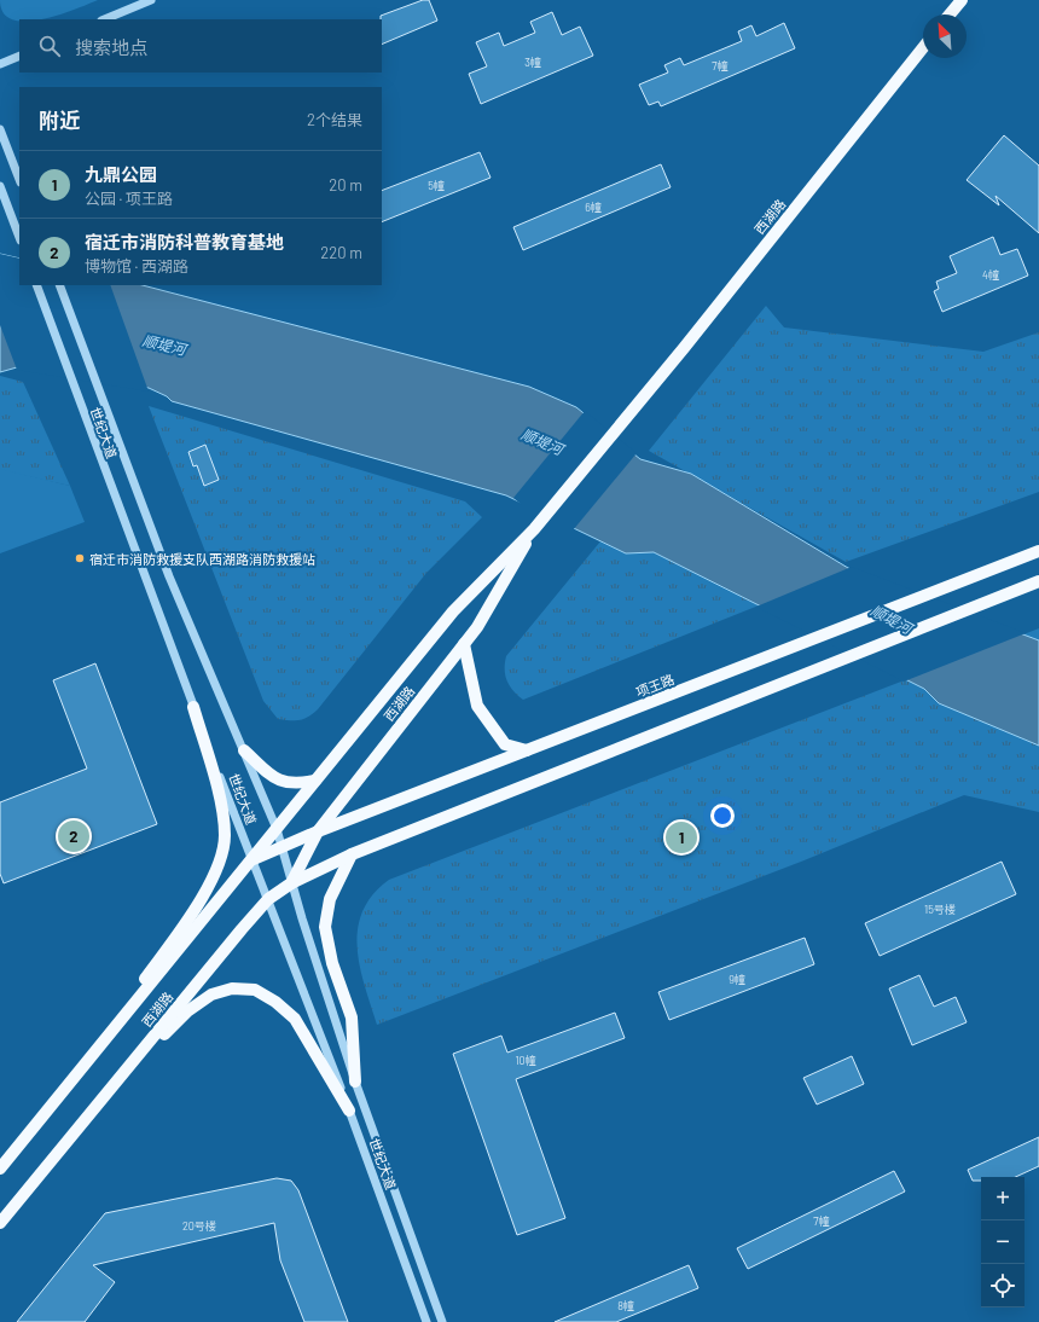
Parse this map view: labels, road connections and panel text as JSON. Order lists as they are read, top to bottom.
{
  "streets": {
    "main road": ["西湖路", "项王路"],
    "street": ["世纪大道"]
  },
  "crossings": [
    ["西湖路", "世纪大道"],
    ["西湖路", "项王路"],
    ["世纪大道", "项王路"]
  ],
  "water": ["顺堤河"],
  "places": ["宿迁市消防救援支队西湖路消防救援站"],
  "house_numbers": [
    "3幢",
    "7幢",
    "5幢",
    "6幢",
    "4幢",
    "15号楼",
    "9幢",
    "10幢",
    "7幢",
    "20号楼",
    "8幢"
  ],
  "north": "top left",
  "page": {
    "search": "搜索地点",
    "heading": ["附近", "2个结果"],
    "list": [
      {
        "mark": "1",
        "name": "九鼎公园",
        "note": "公园 · 项王路",
        "value": "20 m"
      },
      {
        "mark": "2",
        "name": "宿迁市消防科普教育基地",
        "note": "博物馆 · 西湖路",
        "value": "220 m"
      }
    ],
    "pins": ["2", "1"],
    "map_buttons": ["+", "−"]
  }
}
